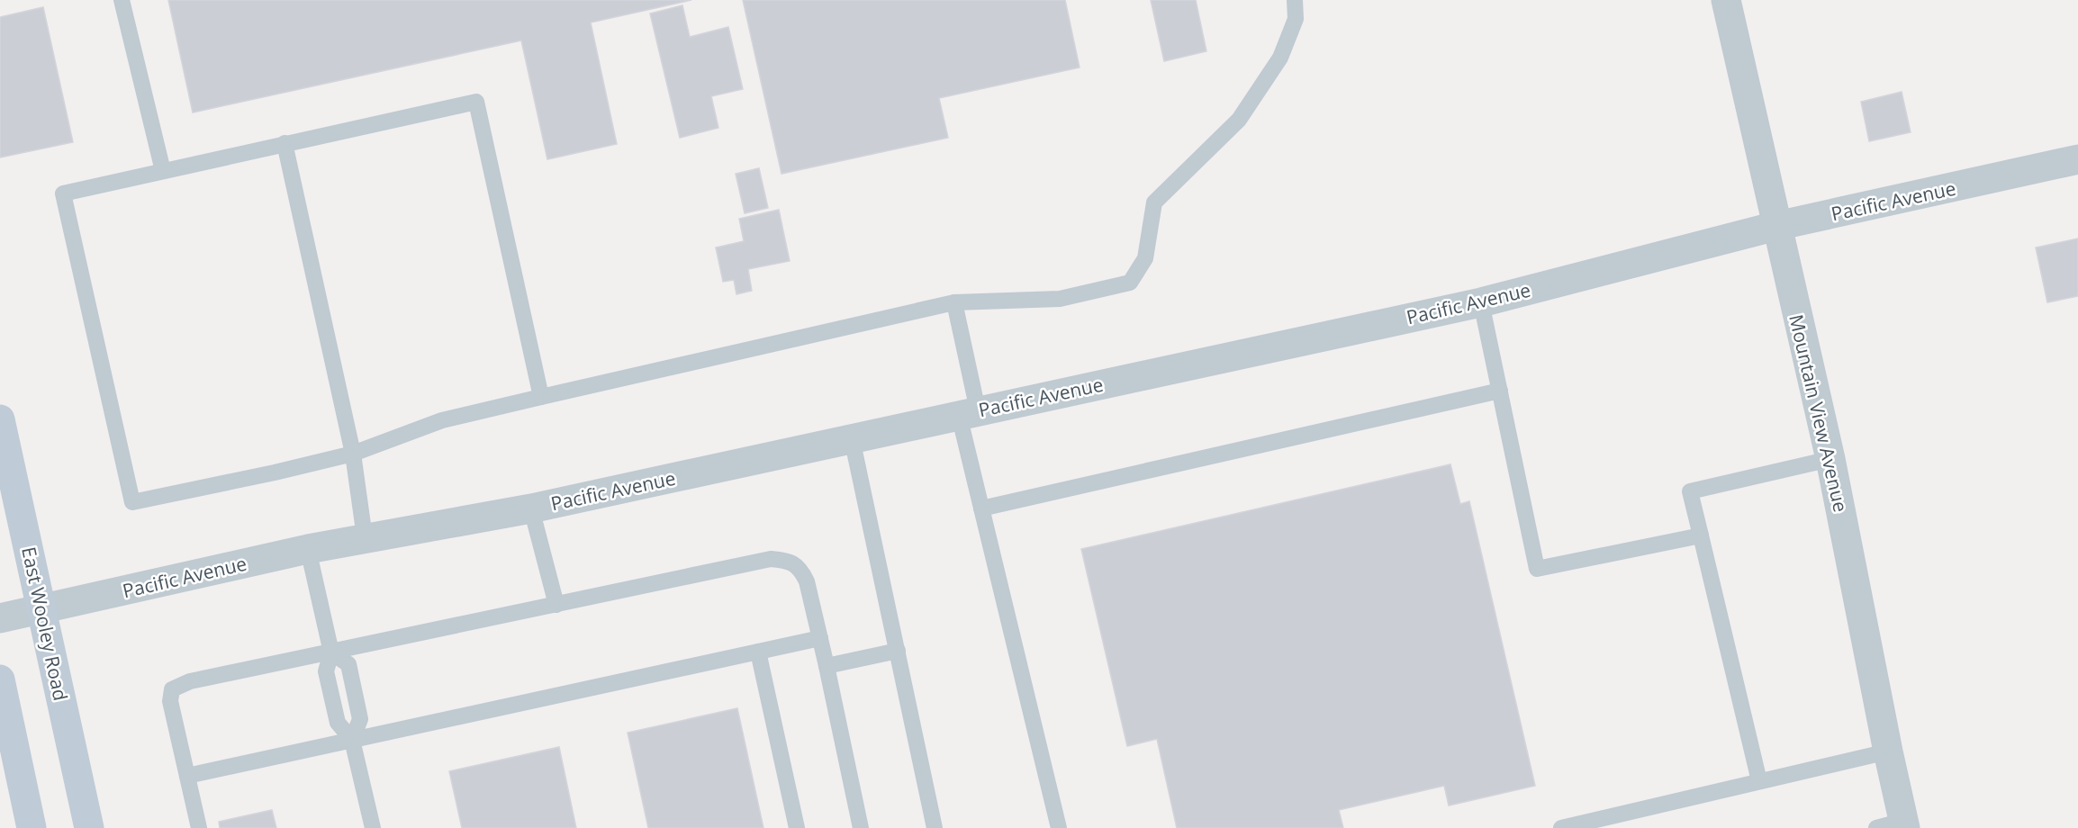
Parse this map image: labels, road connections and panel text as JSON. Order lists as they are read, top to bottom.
{
  "streets": {
    "main road": ["East Wooley Road"],
    "street": ["Pacific Avenue", "Mountain View Avenue"]
  },
  "crossings": [
    ["Pacific Avenue", "Mountain View Avenue"],
    ["Pacific Avenue", "East Wooley Road"]
  ]
}
